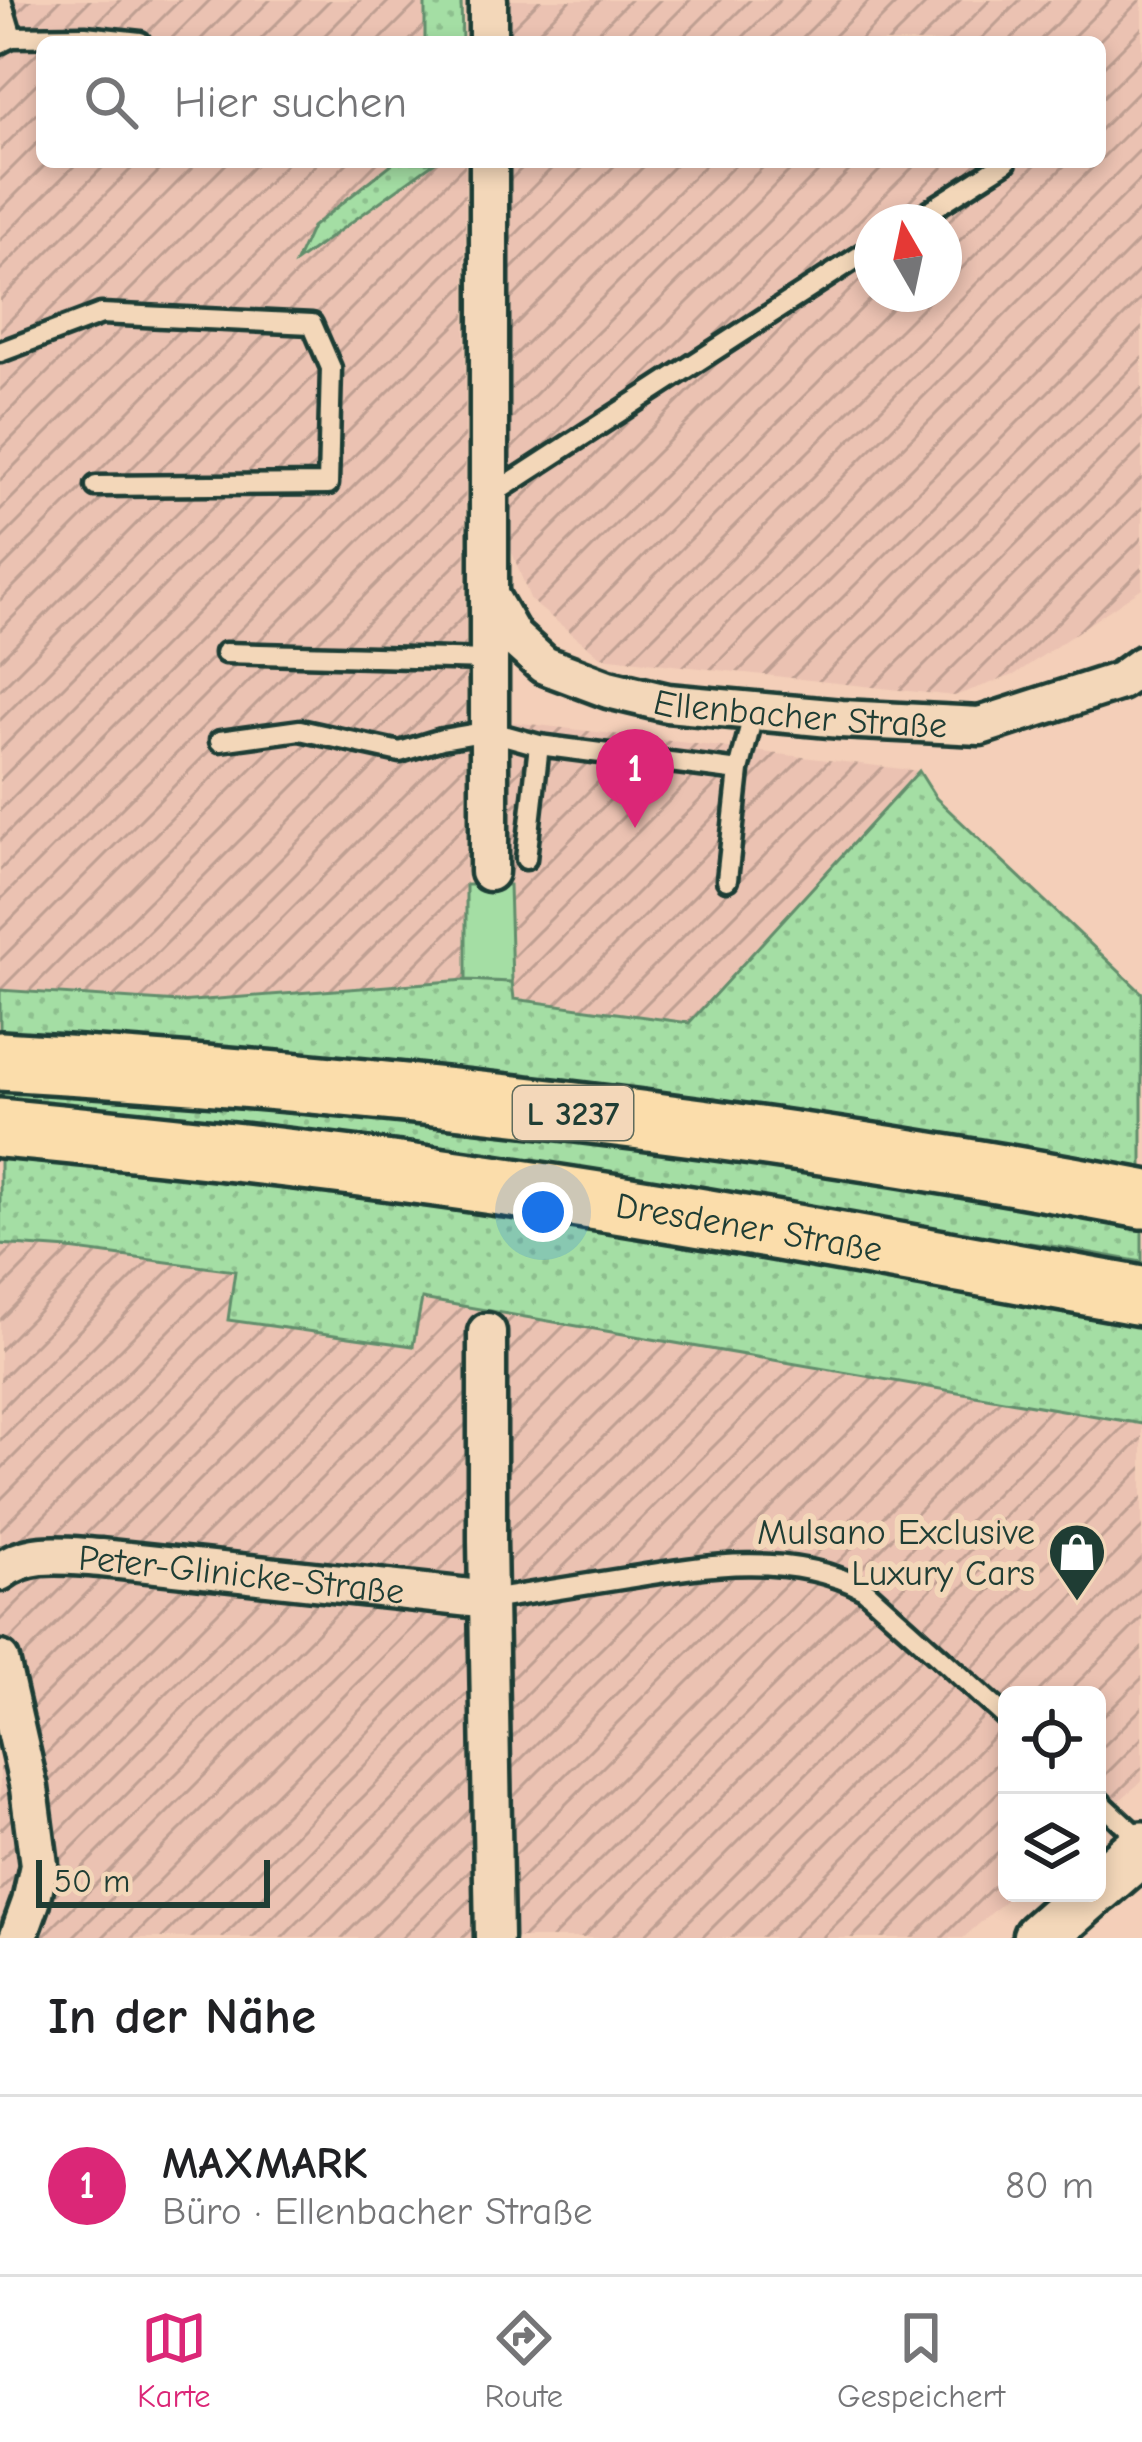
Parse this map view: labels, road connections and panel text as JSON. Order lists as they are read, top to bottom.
{
  "streets": {
    "main road": ["L 3237", "Dresdener Straße"],
    "street": ["Ellenbacher Straße", "Peter-Glinicke-Straße"]
  },
  "places": {
    "shop": ["Mulsano Exclusive Luxury Cars"]
  },
  "scale_bar": "50 m",
  "north": "top",
  "page": {
    "search": "Hier suchen",
    "pins": "1",
    "scale": "50 m",
    "heading": "In der Nähe",
    "list": [
      {
        "mark": "1",
        "name": "MAXMARK",
        "note": "Büro · Ellenbacher Straße",
        "value": "80 m"
      }
    ],
    "nav": ["Karte", "Route", "Gespeichert"]
  }
}
